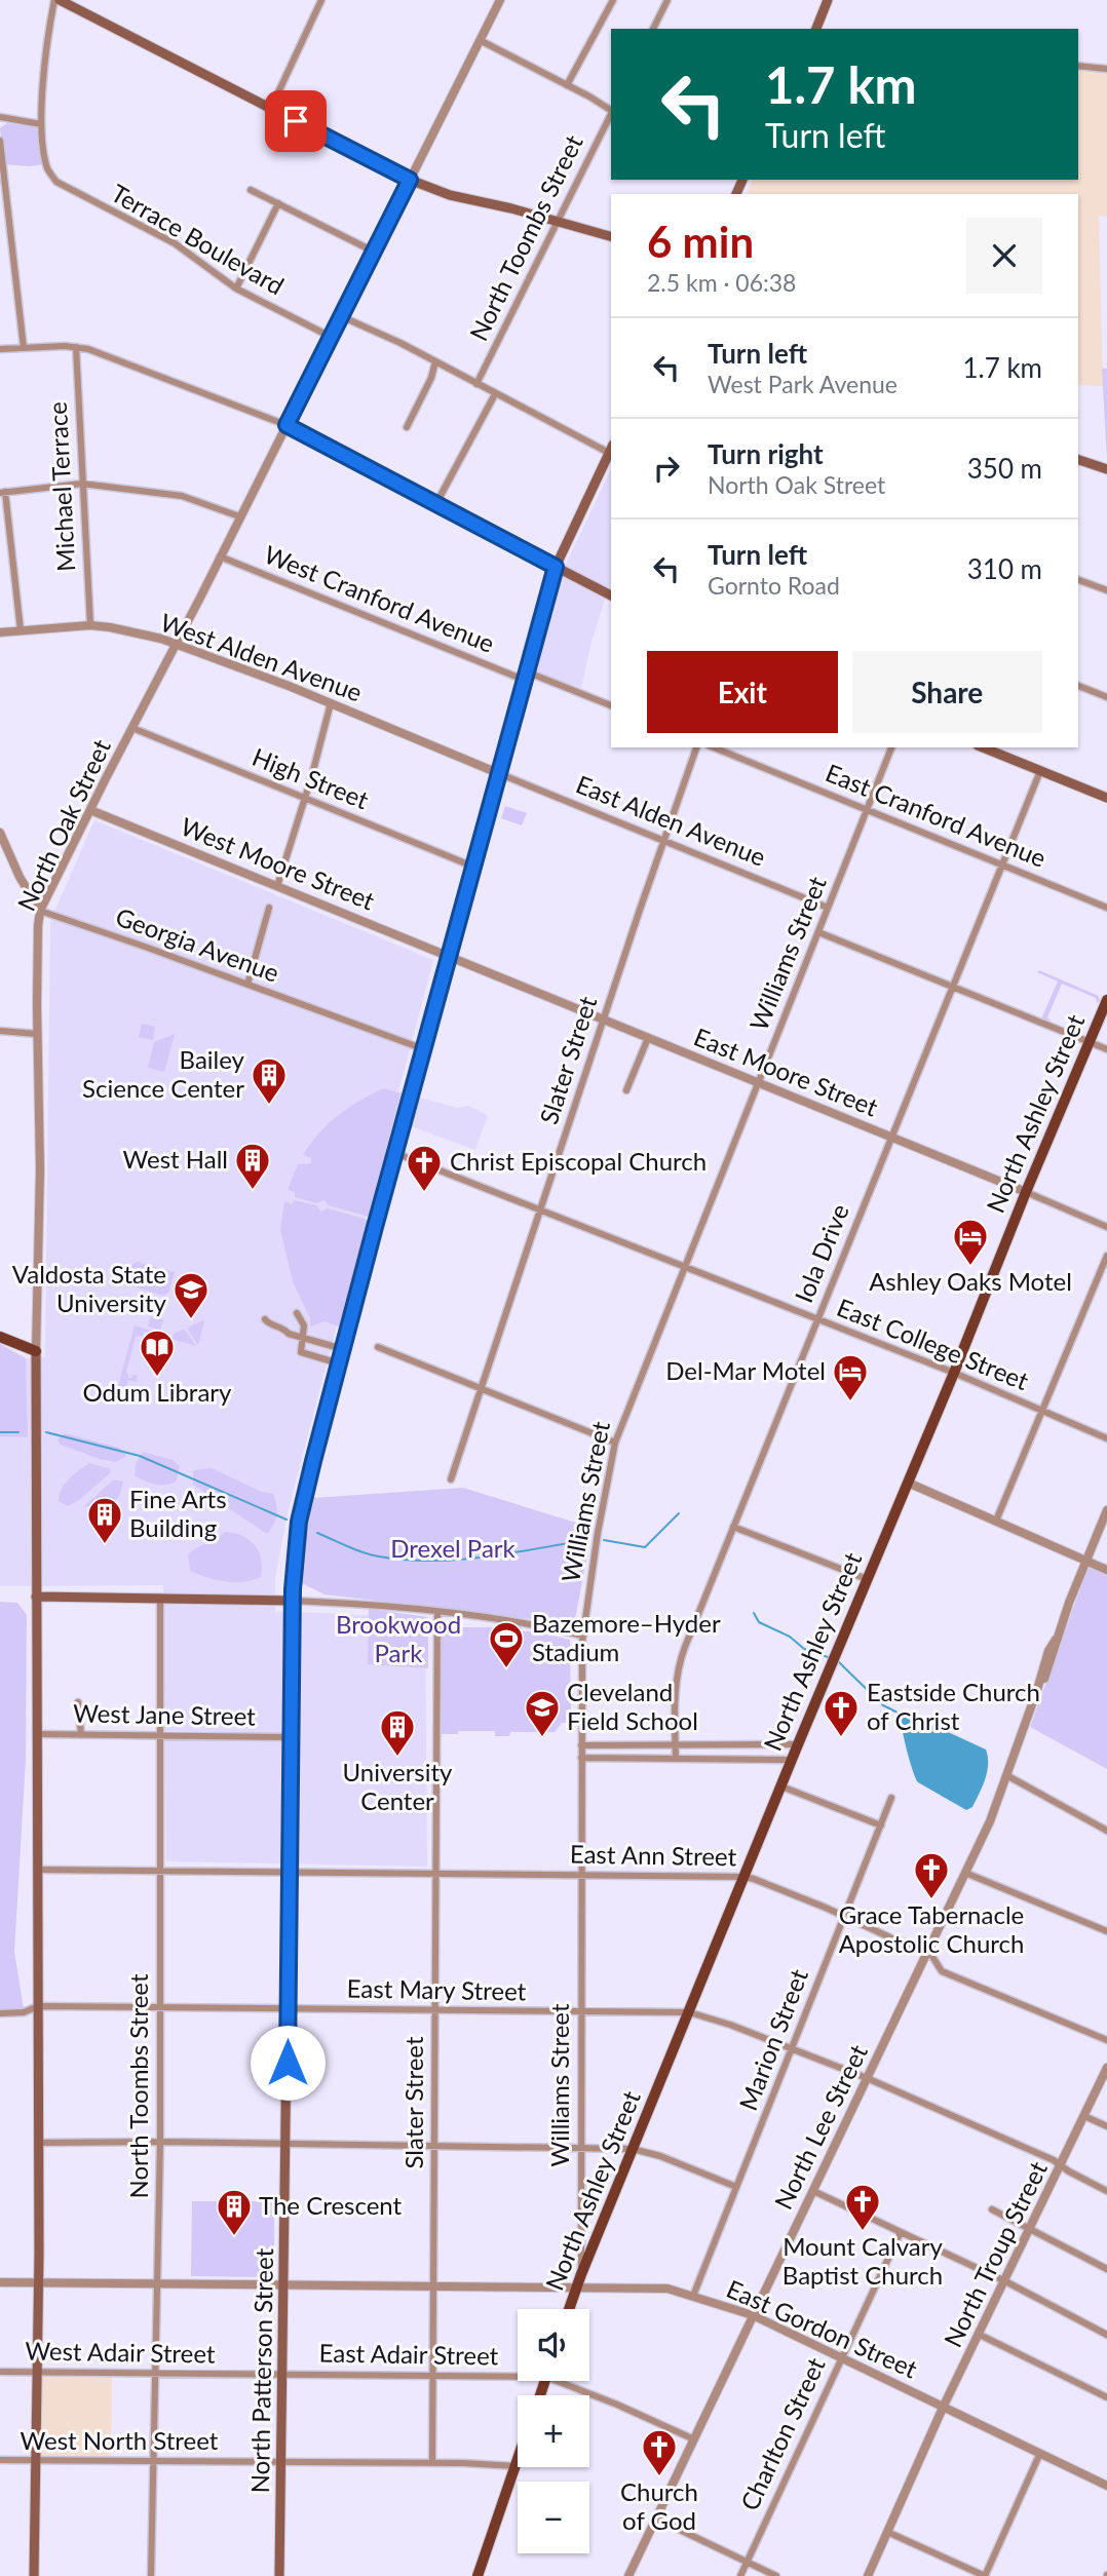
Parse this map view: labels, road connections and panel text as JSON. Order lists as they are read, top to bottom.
{
  "streets": {
    "main road": ["North Oak Street", "North Ashley Street", "North Patterson Street"],
    "street": [
      "North Toombs Street",
      "Terrace Boulevard",
      "Michael Terrace",
      "West Cranford Avenue",
      "West Alden Avenue",
      "High Street",
      "East Cranford Avenue",
      "East Alden Avenue",
      "West Moore Street",
      "Georgia Avenue",
      "Williams Street",
      "Slater Street",
      "East Moore Street",
      "Iola Drive",
      "East College Street",
      "West Jane Street",
      "East Ann Street",
      "East Mary Street",
      "Marion Street",
      "North Lee Street",
      "North Troup Street",
      "East Gordon Street",
      "West Adair Street",
      "East Adair Street",
      "Charlton Street",
      "West North Street"
    ]
  },
  "crossings": [
    ["North Toombs Street", "West Jane Street"],
    ["North Toombs Street", "East Ann Street"],
    ["North Toombs Street", "East Mary Street"],
    ["North Toombs Street", "East Gordon Street"],
    ["North Toombs Street", "West Adair Street"],
    ["North Toombs Street", "West North Street"],
    ["Terrace Boulevard", "North Oak Street"],
    ["Michael Terrace", "West Alden Avenue"],
    ["West Cranford Avenue", "North Oak Street"],
    ["West Cranford Avenue", "North Patterson Street"],
    ["West Alden Avenue", "East Alden Avenue"],
    ["West Alden Avenue", "North Oak Street"],
    ["West Alden Avenue", "North Patterson Street"],
    ["High Street", "North Oak Street"],
    ["High Street", "North Patterson Street"],
    ["East Cranford Avenue", "Williams Street"],
    ["East Cranford Avenue", "Iola Drive"],
    ["East Alden Avenue", "Williams Street"],
    ["East Alden Avenue", "Slater Street"],
    ["East Alden Avenue", "North Patterson Street"],
    ["North Oak Street", "West Moore Street"],
    ["North Oak Street", "Georgia Avenue"],
    ["North Oak Street", "West Jane Street"],
    ["North Oak Street", "East Ann Street"],
    ["North Oak Street", "East Mary Street"],
    ["North Oak Street", "East Gordon Street"],
    ["North Oak Street", "West Adair Street"],
    ["North Oak Street", "West North Street"],
    ["West Moore Street", "East Moore Street"],
    ["West Moore Street", "North Patterson Street"],
    ["Georgia Avenue", "North Patterson Street"],
    ["Williams Street", "East Moore Street"],
    ["Williams Street", "North Ashley Street"],
    ["Williams Street", "East College Street"],
    ["Williams Street", "East Ann Street"],
    ["Williams Street", "East Mary Street"],
    ["Slater Street", "East Moore Street"],
    ["Slater Street", "East College Street"],
    ["Slater Street", "East Ann Street"],
    ["Slater Street", "East Mary Street"],
    ["Slater Street", "East Gordon Street"],
    ["Slater Street", "East Adair Street"],
    ["Slater Street", "West North Street"],
    ["East Moore Street", "North Ashley Street"],
    ["East Moore Street", "Iola Drive"],
    ["East Moore Street", "North Patterson Street"],
    ["North Ashley Street", "East College Street"],
    ["North Ashley Street", "East Ann Street"],
    ["North Ashley Street", "East Mary Street"],
    ["North Ashley Street", "East Gordon Street"],
    ["Iola Drive", "East College Street"],
    ["East College Street", "North Patterson Street"],
    ["West Jane Street", "North Patterson Street"],
    ["East Ann Street", "Marion Street"],
    ["East Ann Street", "North Lee Street"],
    ["East Ann Street", "North Patterson Street"],
    ["East Mary Street", "Marion Street"],
    ["East Mary Street", "North Lee Street"],
    ["East Mary Street", "North Troup Street"],
    ["East Mary Street", "North Patterson Street"],
    ["Marion Street", "East Gordon Street"],
    ["North Lee Street", "East Gordon Street"],
    ["North Lee Street", "East Adair Street"],
    ["North Troup Street", "East Gordon Street"],
    ["East Gordon Street", "North Patterson Street"],
    ["East Gordon Street", "Charlton Street"],
    ["West Adair Street", "East Adair Street"],
    ["West Adair Street", "North Patterson Street"],
    ["East Adair Street", "North Patterson Street"],
    ["North Patterson Street", "West North Street"]
  ],
  "parks": ["Drexel Park", "Brookwood Park"],
  "places": {
    "building": [
      "Bailey Science Center",
      "West Hall",
      "Fine Arts Building",
      "University Center",
      "The Crescent"
    ],
    "church": [
      "Christ Episcopal Church",
      "Eastside Church of Christ",
      "Grace Tabernacle Apostolic Church",
      "Mount Calvary Baptist Church",
      "Church of God"
    ],
    "hotel": ["Ashley Oaks Motel", "Del-Mar Motel"],
    "school or university": ["Valdosta State University", "Cleveland Field School"],
    "library": ["Odum Library"],
    "sports": ["Bazemore–Hyder Stadium"]
  },
  "page": {
    "turn": ["1.7 km", "Turn left"],
    "heading": ["6 min", "2.5 km · 06:38"],
    "list": [
      {
        "name": "Turn left",
        "note": "West Park Avenue",
        "value": "1.7 km"
      },
      {
        "name": "Turn right",
        "note": "North Oak Street",
        "value": "350 m"
      },
      {
        "name": "Turn left",
        "note": "Gornto Road",
        "value": "310 m"
      }
    ],
    "buttons": ["Exit", "Share"],
    "map_buttons": ["+", "−"]
  }
}
